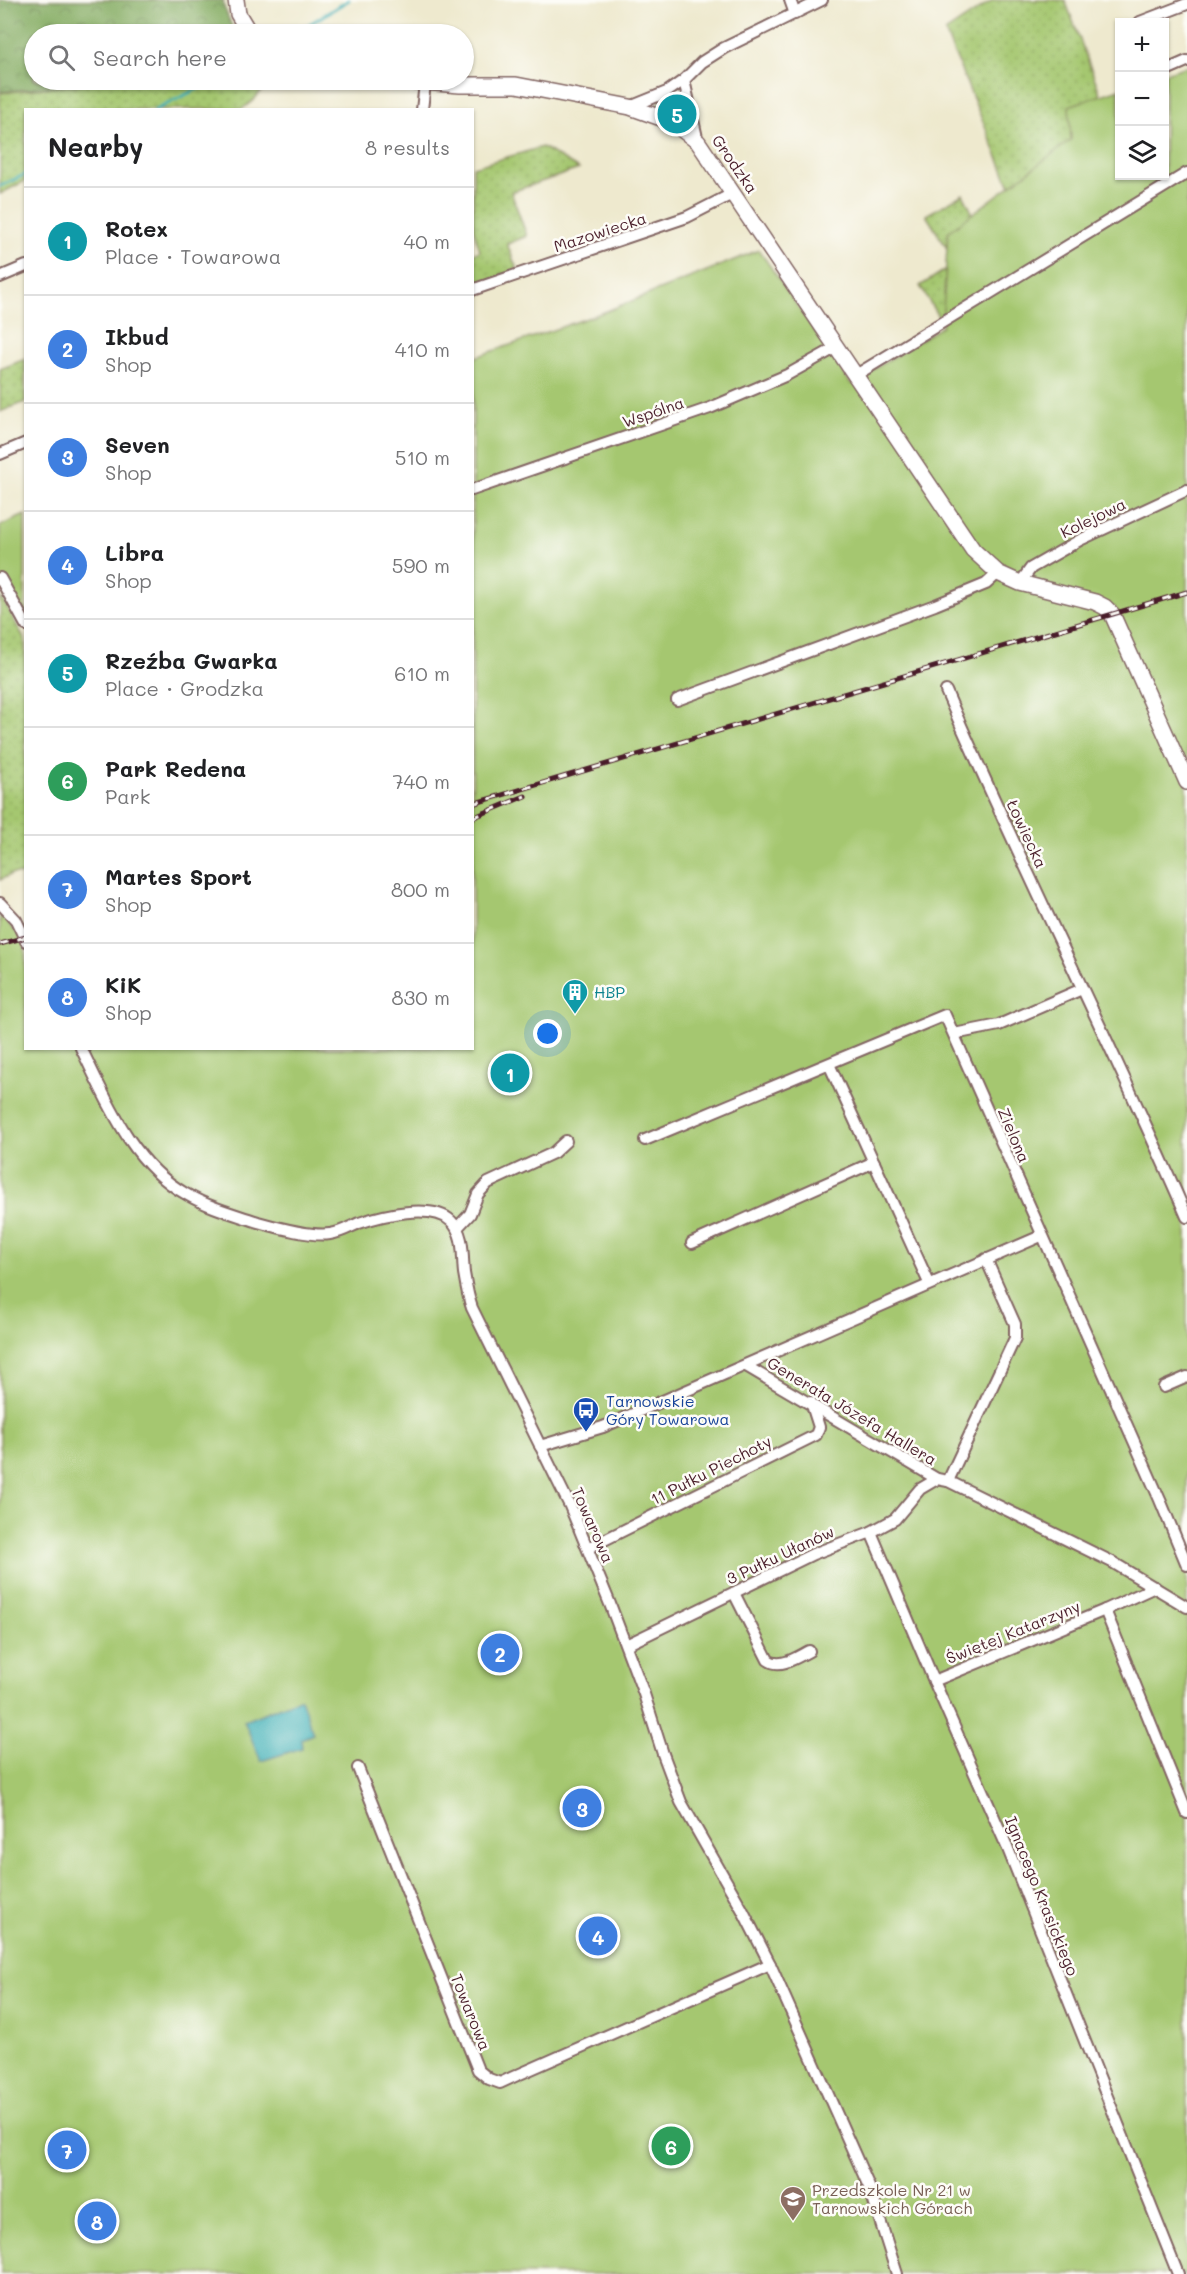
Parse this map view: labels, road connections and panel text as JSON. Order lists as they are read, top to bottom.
{
  "streets": {
    "street": [
      "Grodzka",
      "Mazowiecka",
      "Wspólna",
      "Kolejowa",
      "Łowiecka",
      "Zielona",
      "Generała Józefa Hallera",
      "11 Pułku Piechoty",
      "Towarowa",
      "3 Pułku Ułanów",
      "Świętej Katarzyny",
      "Ignacego Krasickiego"
    ]
  },
  "crossings": [
    ["Grodzka", "Mazowiecka"],
    ["Grodzka", "Wspólna"],
    ["Grodzka", "Kolejowa"],
    ["Generała Józefa Hallera", "11 Pułku Piechoty"],
    ["Generała Józefa Hallera", "Towarowa"],
    ["Generała Józefa Hallera", "3 Pułku Ułanów"],
    ["Generała Józefa Hallera", "Świętej Katarzyny"],
    ["11 Pułku Piechoty", "Towarowa"],
    ["Towarowa", "3 Pułku Ułanów"],
    ["3 Pułku Ułanów", "Ignacego Krasickiego"],
    ["Świętej Katarzyny", "Ignacego Krasickiego"]
  ],
  "places": {
    "building": ["HBP"],
    "bus stop": ["Tarnowskie Góry Towarowa"],
    "school or university": ["Przedszkole Nr 21 w Tarnowskich Górach"]
  },
  "page": {
    "map_buttons": ["+", "−"],
    "search": "Search here",
    "pins": [
      "5",
      "1",
      "2",
      "3",
      "4",
      "6",
      "7",
      "8"
    ],
    "heading": ["Nearby", "8 results"],
    "list": [
      {
        "mark": "1",
        "name": "Rotex",
        "note": "Place · Towarowa",
        "value": "40 m"
      },
      {
        "mark": "2",
        "name": "Ikbud",
        "note": "Shop",
        "value": "410 m"
      },
      {
        "mark": "3",
        "name": "Seven",
        "note": "Shop",
        "value": "510 m"
      },
      {
        "mark": "4",
        "name": "Libra",
        "note": "Shop",
        "value": "590 m"
      },
      {
        "mark": "5",
        "name": "Rzeźba Gwarka",
        "note": "Place · Grodzka",
        "value": "610 m"
      },
      {
        "mark": "6",
        "name": "Park Redena",
        "note": "Park",
        "value": "740 m"
      },
      {
        "mark": "7",
        "name": "Martes Sport",
        "note": "Shop",
        "value": "800 m"
      },
      {
        "mark": "8",
        "name": "KiK",
        "note": "Shop",
        "value": "830 m"
      }
    ]
  }
}
